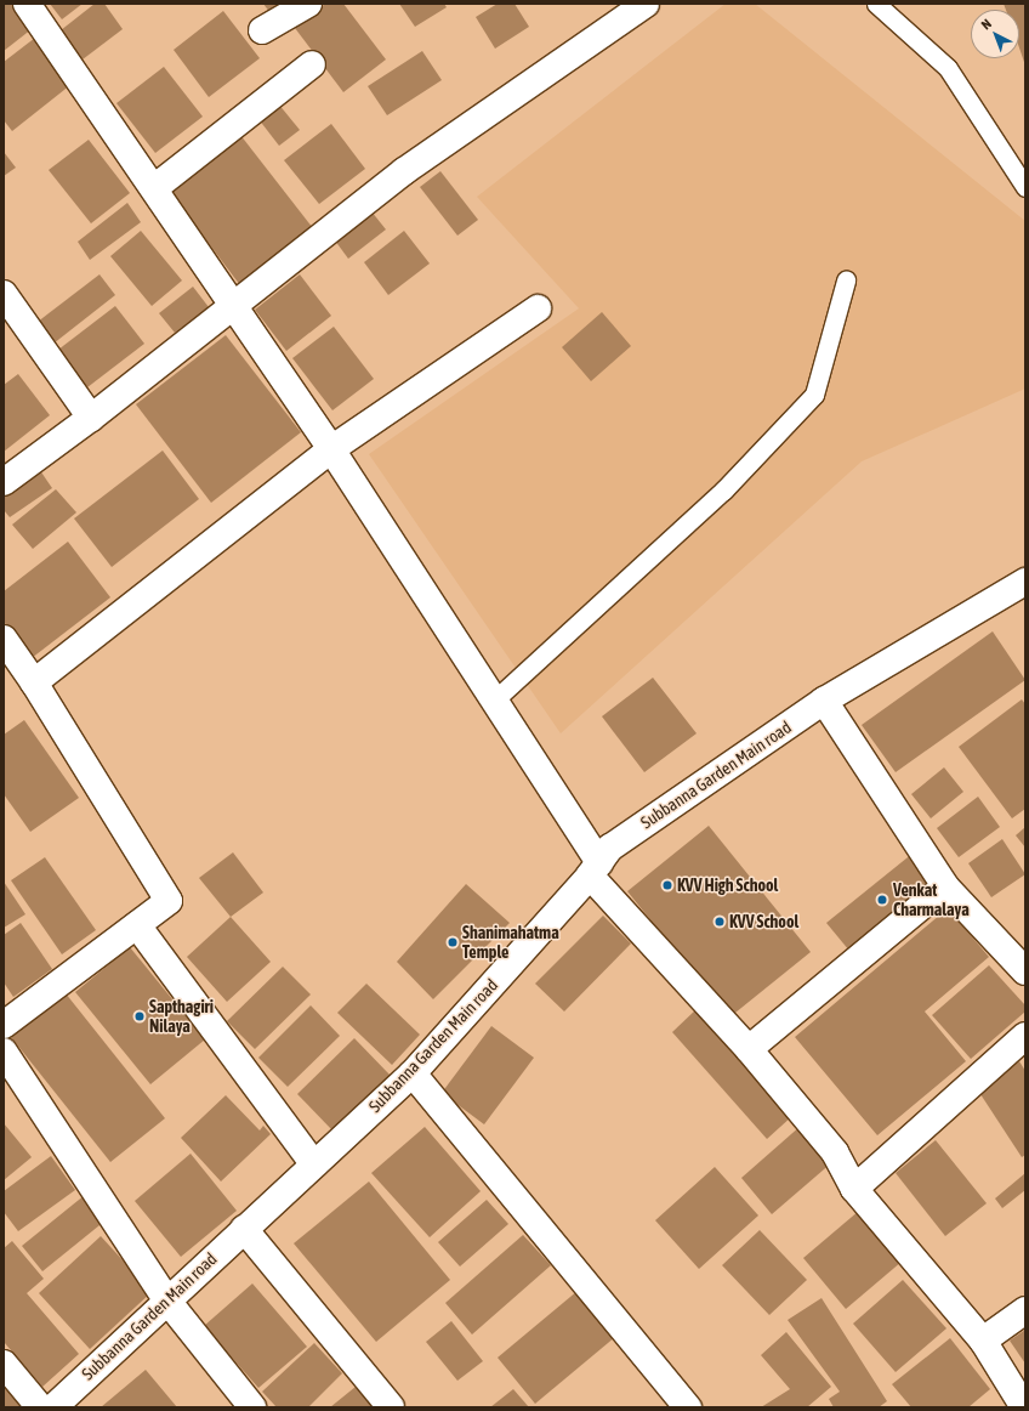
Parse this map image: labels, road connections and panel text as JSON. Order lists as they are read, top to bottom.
{
  "streets": {
    "street": ["Subbanna Garden Main road"]
  },
  "places": [
    "KVV High School",
    "Venkat Charmalaya",
    "KVV School",
    "Shanimahatma Temple",
    "Sapthagiri Nilaya"
  ],
  "north": "top left"
}
